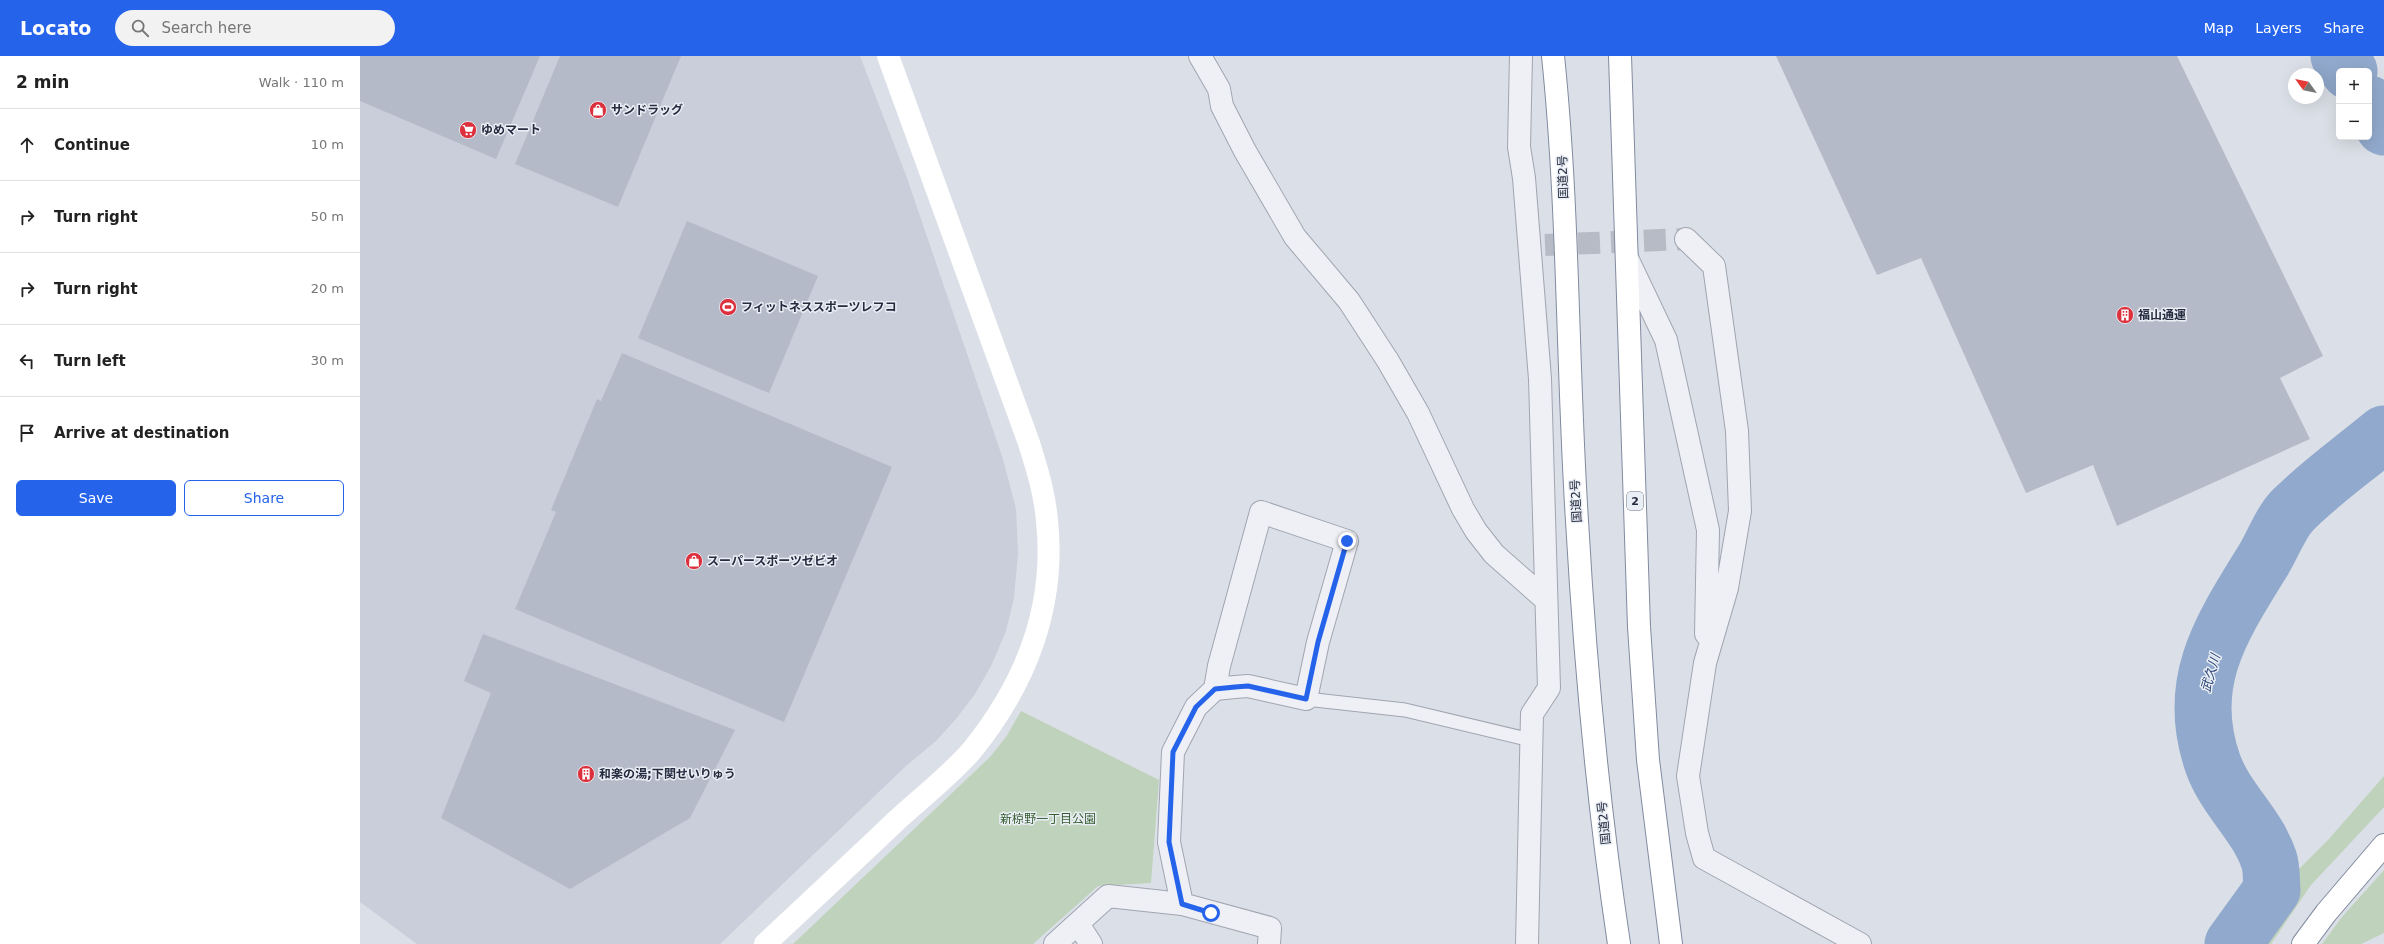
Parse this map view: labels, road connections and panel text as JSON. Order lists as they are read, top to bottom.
{
  "streets": {
    "main road": ["国道2号", "2"]
  },
  "water": ["武久川"],
  "parks": ["新椋野一丁目公園"],
  "places": {
    "shop": ["サンドラッグ", "スーパースポーツゼビオ"],
    "supermarket": ["ゆめマート"],
    "sports": ["フィットネススポーツレフコ"],
    "building": ["福山通運", "和楽の湯;下関せいりゅう"]
  },
  "north": "top left",
  "page": {
    "header": "Locato",
    "search": "Search here",
    "nav": ["Map", "Layers", "Share"],
    "heading": ["2 min", "Walk · 110 m"],
    "map_buttons": ["+", "−"],
    "list": [
      ["Continue", "10 m"],
      ["Turn right", "50 m"],
      ["Turn right", "20 m"],
      ["Turn left", "30 m"],
      "Arrive at destination"
    ],
    "buttons": ["Save", "Share"]
  }
}
